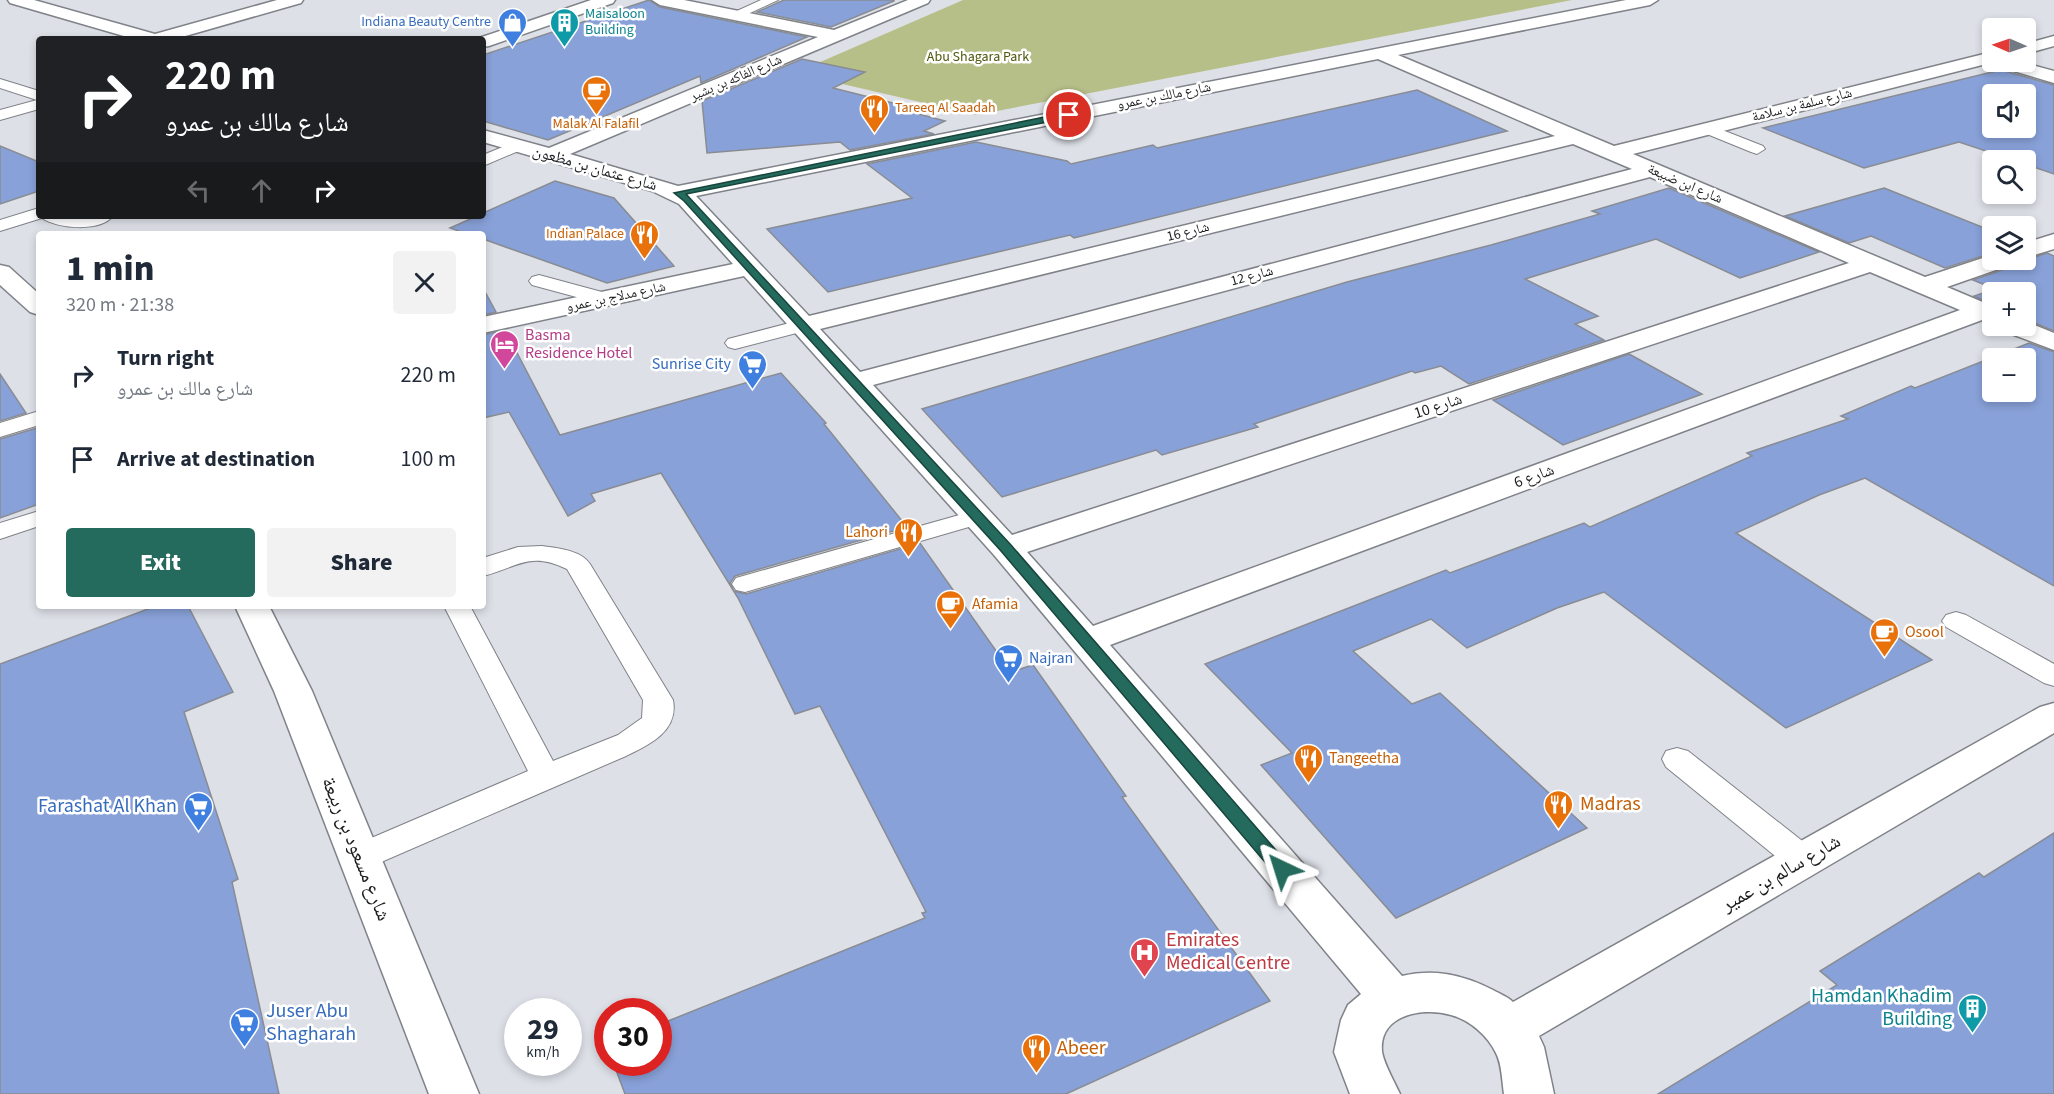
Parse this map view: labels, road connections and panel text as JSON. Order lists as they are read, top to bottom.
{
  "streets": {
    "street": [
      "شارع الفاكه بن بشير",
      "شارع مالك بن عمرو",
      "شارع سلمة بن سلامة",
      "شارع عثمان بن مظعون",
      "شارع ابن ضبيعة",
      "شارع 16",
      "شارع 12",
      "شارع مدلاج بن عمرو",
      "شارع 10",
      "شارع 6",
      "شارع مسعود بن ربيعة",
      "شارع سالم بن عمير"
    ]
  },
  "crossings": [
    ["شارع الفاكه بن بشير", "شارع عثمان بن مظعون"],
    ["شارع مالك بن عمرو", "شارع عثمان بن مظعون"],
    ["شارع مالك بن عمرو", "شارع ابن ضبيعة"],
    ["شارع سلمة بن سلامة", "شارع ابن ضبيعة"],
    ["شارع عثمان بن مظعون", "شارع 16"],
    ["شارع عثمان بن مظعون", "شارع 12"],
    ["شارع عثمان بن مظعون", "شارع مدلاج بن عمرو"],
    ["شارع عثمان بن مظعون", "شارع 10"],
    ["شارع عثمان بن مظعون", "شارع 6"],
    ["شارع ابن ضبيعة", "شارع 16"],
    ["شارع ابن ضبيعة", "شارع 12"],
    ["شارع ابن ضبيعة", "شارع 10"]
  ],
  "parks": ["Abu Shagara Park"],
  "places": {
    "shop": ["Indiana Beauty Centre"],
    "building": ["Maisaloon Building", "Hamdan Khadim Building"],
    "cafe": ["Malak Al Falafil", "Afamia", "Osool"],
    "restaurant": [
      "Tareeq Al Saadah",
      "Indian Palace",
      "Lahori",
      "Tangeetha",
      "Madras",
      "Abeer"
    ],
    "hotel": ["Basma Residence Hotel"],
    "supermarket": [
      "Sunrise City",
      "Najran",
      "Farashat Al Khan",
      "Juser Abu Shagharah"
    ],
    "hospital": ["Emirates Medical Centre"]
  },
  "north": "left",
  "page": {
    "map_buttons": ["+", "−"],
    "turn": ["220 m", "شارع مالك بن عمرو"],
    "heading": ["1 min", "320 m · 21:38"],
    "list": [
      {
        "name": "Turn right",
        "note": "شارع مالك بن عمرو",
        "value": "220 m"
      },
      {
        "name": "Arrive at destination",
        "value": "100 m"
      }
    ],
    "buttons": ["Exit", "Share"],
    "speed": "29 km/h",
    "limit": "30"
  }
}
